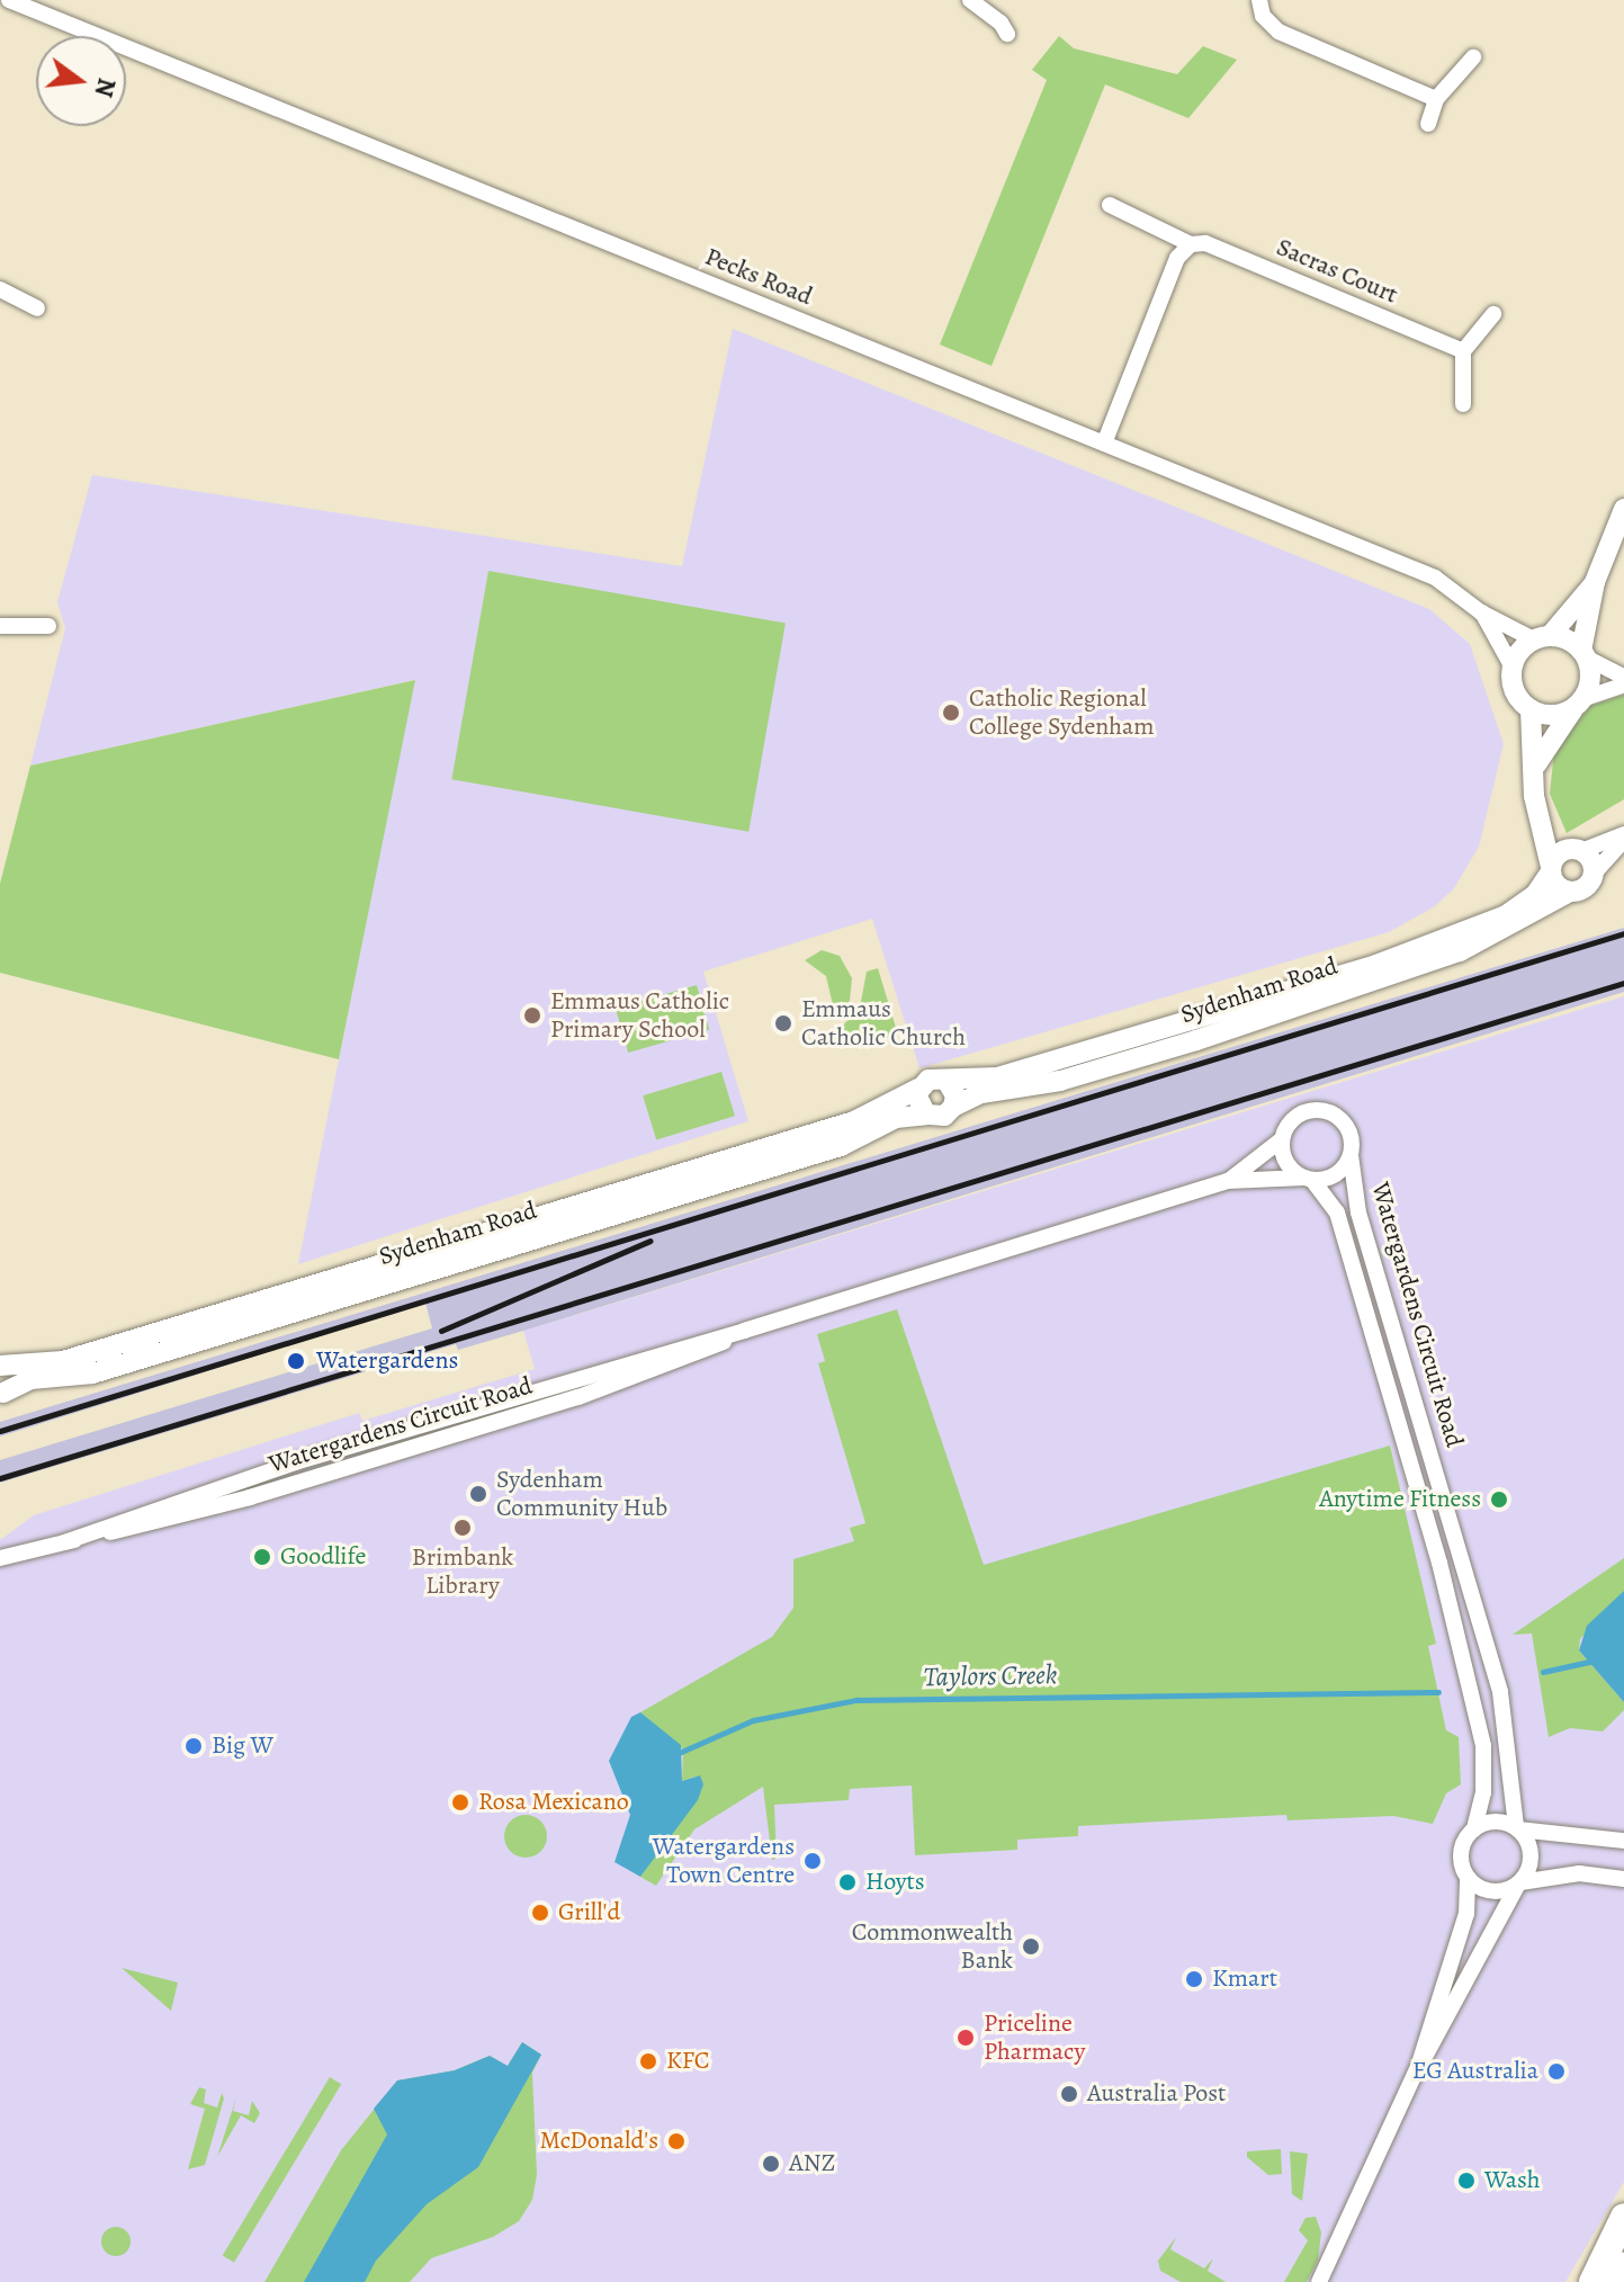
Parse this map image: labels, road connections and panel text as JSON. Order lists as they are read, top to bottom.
{
  "streets": {
    "street": [
      "Sacras Court",
      "Pecks Road",
      "Sydenham Road",
      "Watergardens Circuit Road"
    ]
  },
  "water": ["Taylors Creek"],
  "places": [
    "Catholic Regional College Sydenham",
    "Emmaus Catholic Primary School",
    "Emmaus Catholic Church",
    "Watergardens",
    "Sydenham Community Hub",
    "Anytime Fitness",
    "Brimbank Library",
    "Goodlife",
    "Big W",
    "Rosa Mexicano",
    "Watergardens Town Centre",
    "Hoyts",
    "Grill'd",
    "Commonwealth Bank",
    "Kmart",
    "Priceline Pharmacy",
    "KFC",
    "EG Australia",
    "Australia Post",
    "McDonald's",
    "ANZ",
    "Wash"
  ],
  "north": "right"
}
